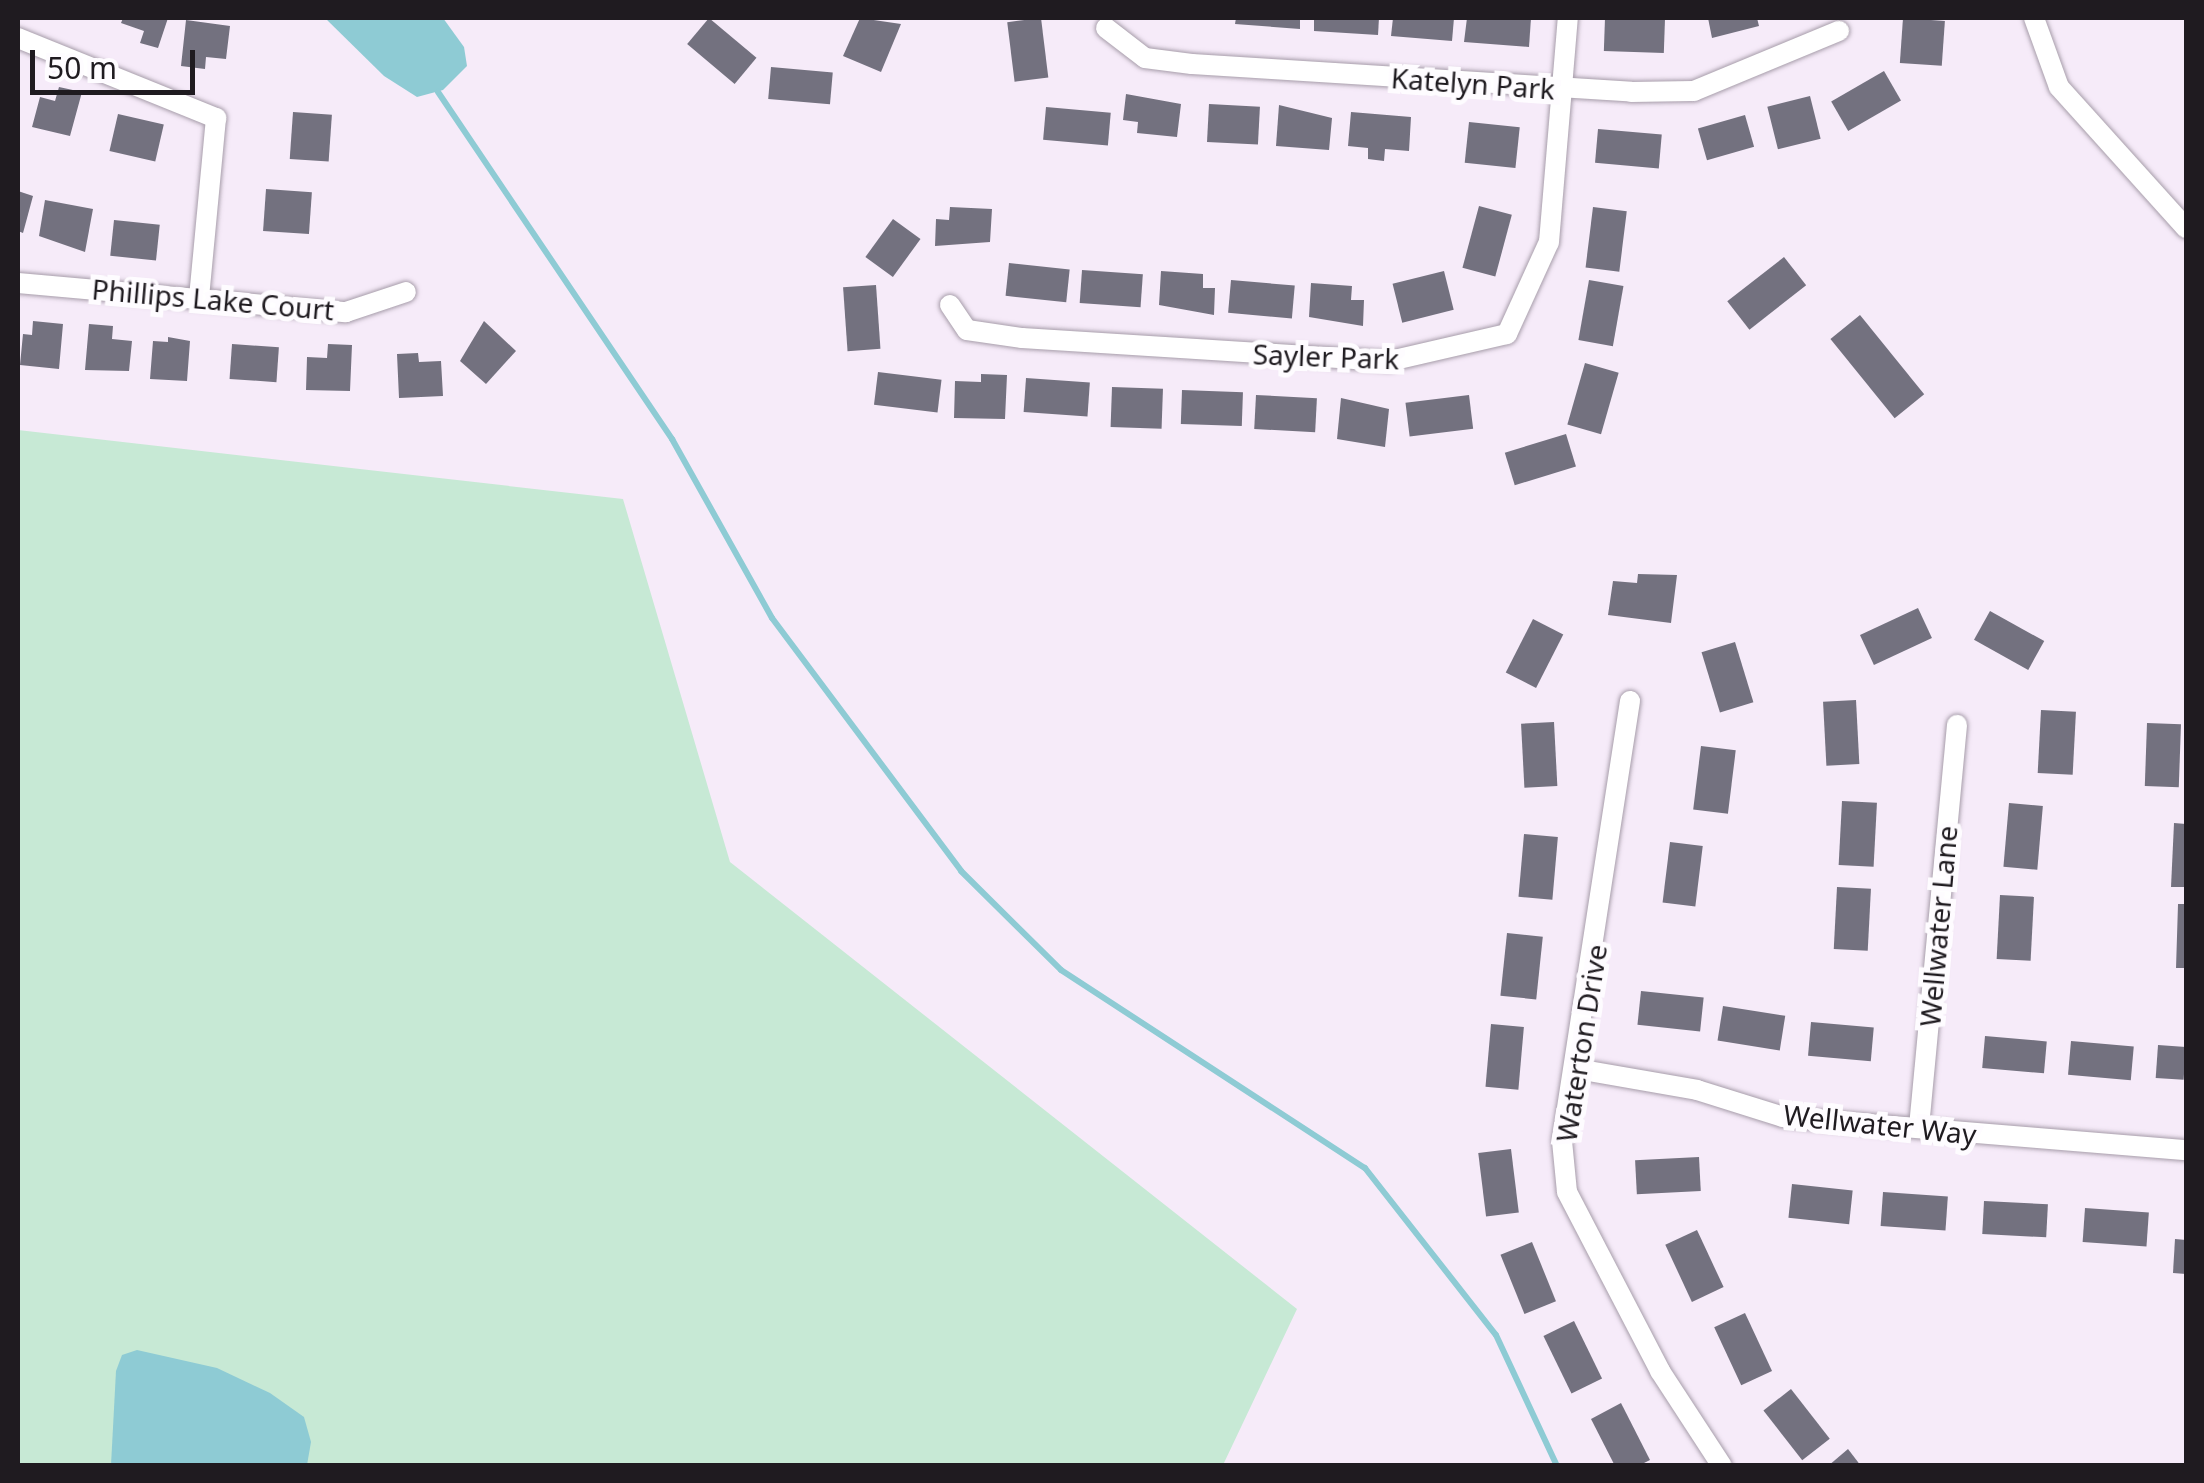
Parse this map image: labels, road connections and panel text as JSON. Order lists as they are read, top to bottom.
{
  "streets": {
    "street": [
      "Katelyn Park",
      "Phillips Lake Court",
      "Sayler Park",
      "Wellwater Lane",
      "Waterton Drive",
      "Wellwater Way"
    ]
  },
  "crossings": [
    ["Katelyn Park", "Sayler Park"],
    ["Wellwater Lane", "Wellwater Way"],
    ["Waterton Drive", "Wellwater Way"]
  ],
  "scale_bar": "50 m"
}
